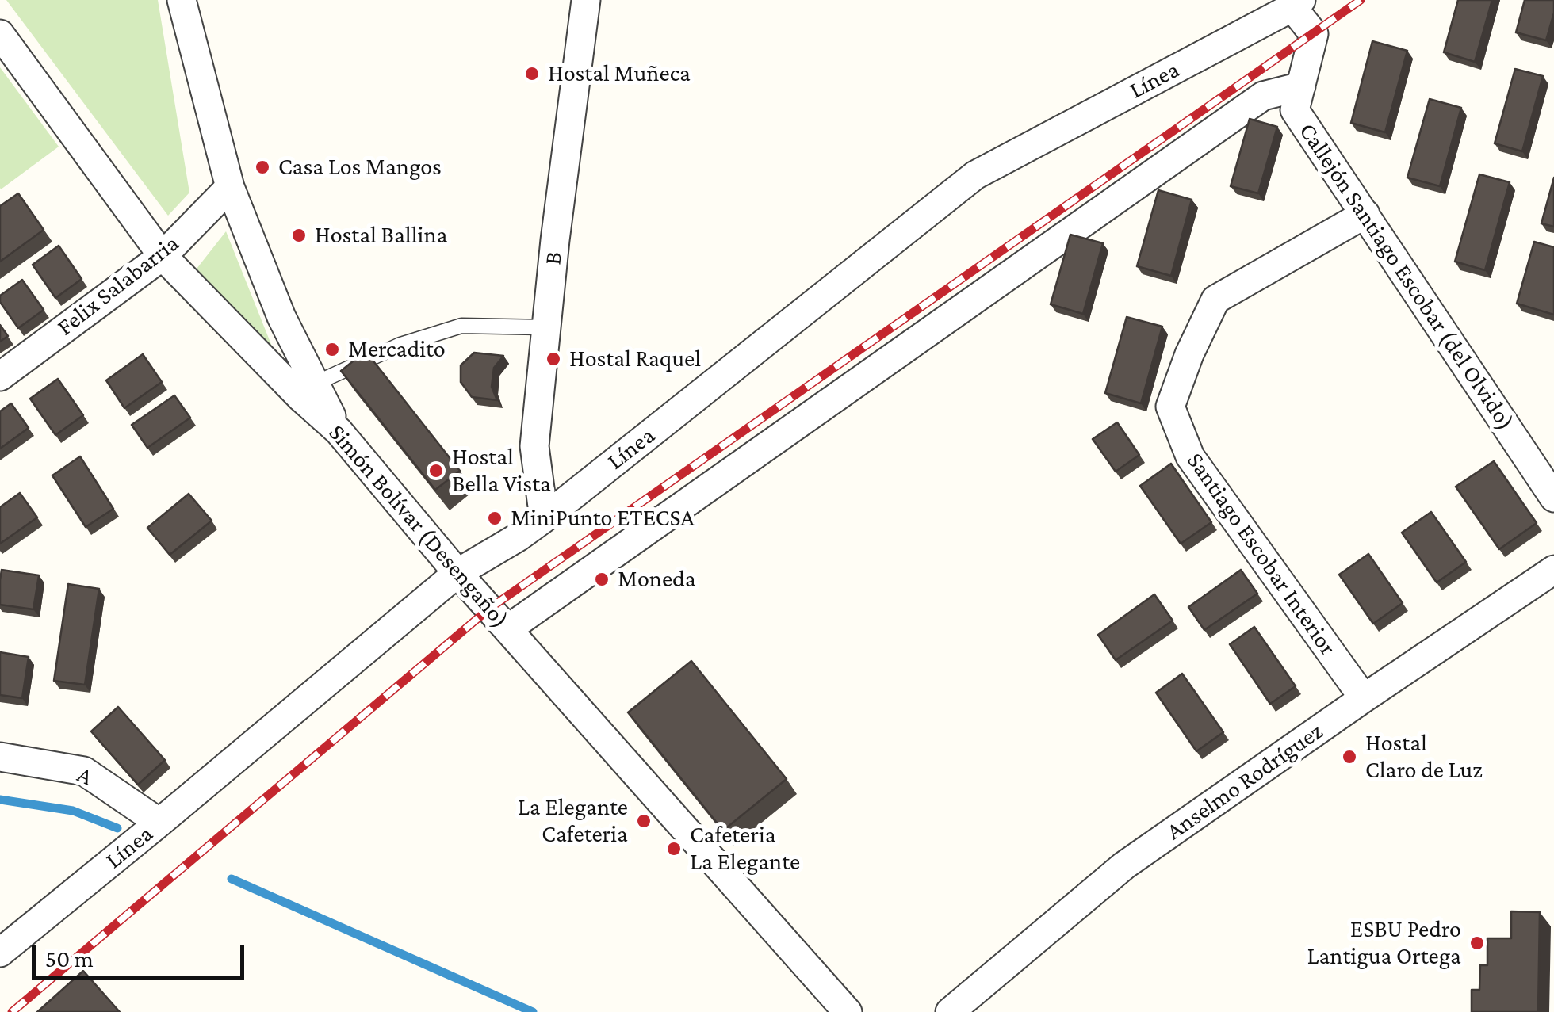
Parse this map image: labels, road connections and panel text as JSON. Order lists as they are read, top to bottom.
{
  "streets": {
    "street": [
      "Línea",
      "B",
      "Callejón Santiago Escobar (del Olvido)",
      "Felix Salabarria",
      "Simón Bolívar (Desengaño)",
      "Santiago Escobar Interior",
      "A",
      "Anselmo Rodríguez"
    ]
  },
  "crossings": [
    ["Línea", "B"],
    ["Línea", "Callejón Santiago Escobar (del Olvido)"],
    ["Línea", "Simón Bolívar (Desengaño)"],
    ["Línea", "A"],
    ["Callejón Santiago Escobar (del Olvido)", "Santiago Escobar Interior"],
    ["Felix Salabarria", "Simón Bolívar (Desengaño)"],
    ["Santiago Escobar Interior", "Anselmo Rodríguez"]
  ],
  "places": [
    "Hostal Muñeca",
    "Casa Los Mangos",
    "Hostal Ballina",
    "Mercadito",
    "Hostal Raquel",
    "Hostal Bella Vista",
    "MiniPunto ETECSA",
    "Moneda",
    "Hostal Claro de Luz",
    "La Elegante Cafeteria",
    "Cafeteria La Elegante",
    "ESBU Pedro Lantigua Ortega"
  ],
  "scale_bar": "50 m"
}
